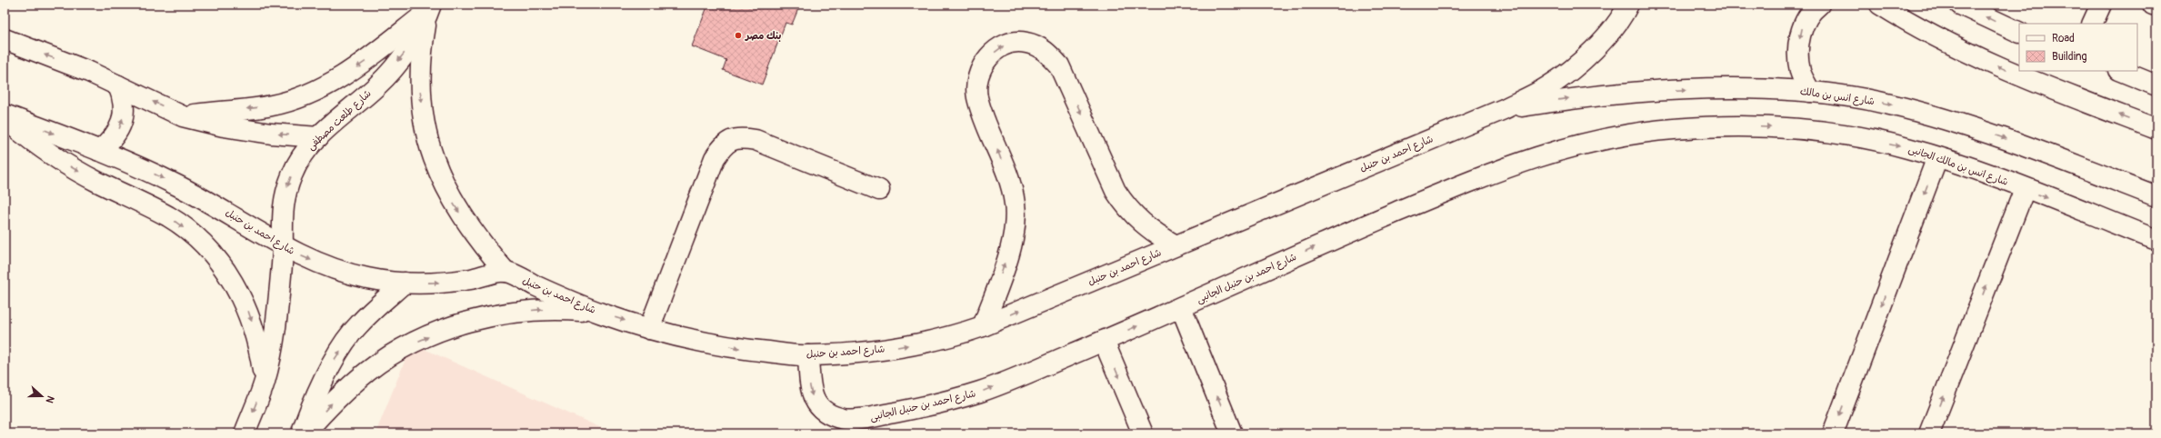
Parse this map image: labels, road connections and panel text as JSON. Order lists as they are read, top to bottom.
{
  "streets": {
    "street": [
      "شارع انس بن مالك",
      "شارع طلعت مصطفى",
      "شارع احمد بن حنبل",
      "شارع انس بن مالك الجانبى",
      "شارع احمد بن حنبل الجانبى"
    ]
  },
  "crossings": [
    ["شارع انس بن مالك", "شارع احمد بن حنبل"],
    ["شارع طلعت مصطفى", "شارع احمد بن حنبل"],
    ["شارع احمد بن حنبل", "شارع احمد بن حنبل الجانبى"],
    ["شارع انس بن مالك الجانبى", "شارع احمد بن حنبل الجانبى"]
  ],
  "one_way": ["شارع طلعت مصطفى", "شارع احمد بن حنبل", "شارع احمد بن حنبل الجانبى"],
  "places": ["بنك مصر"],
  "legend": ["Road", "Building"],
  "north": "right"
}
